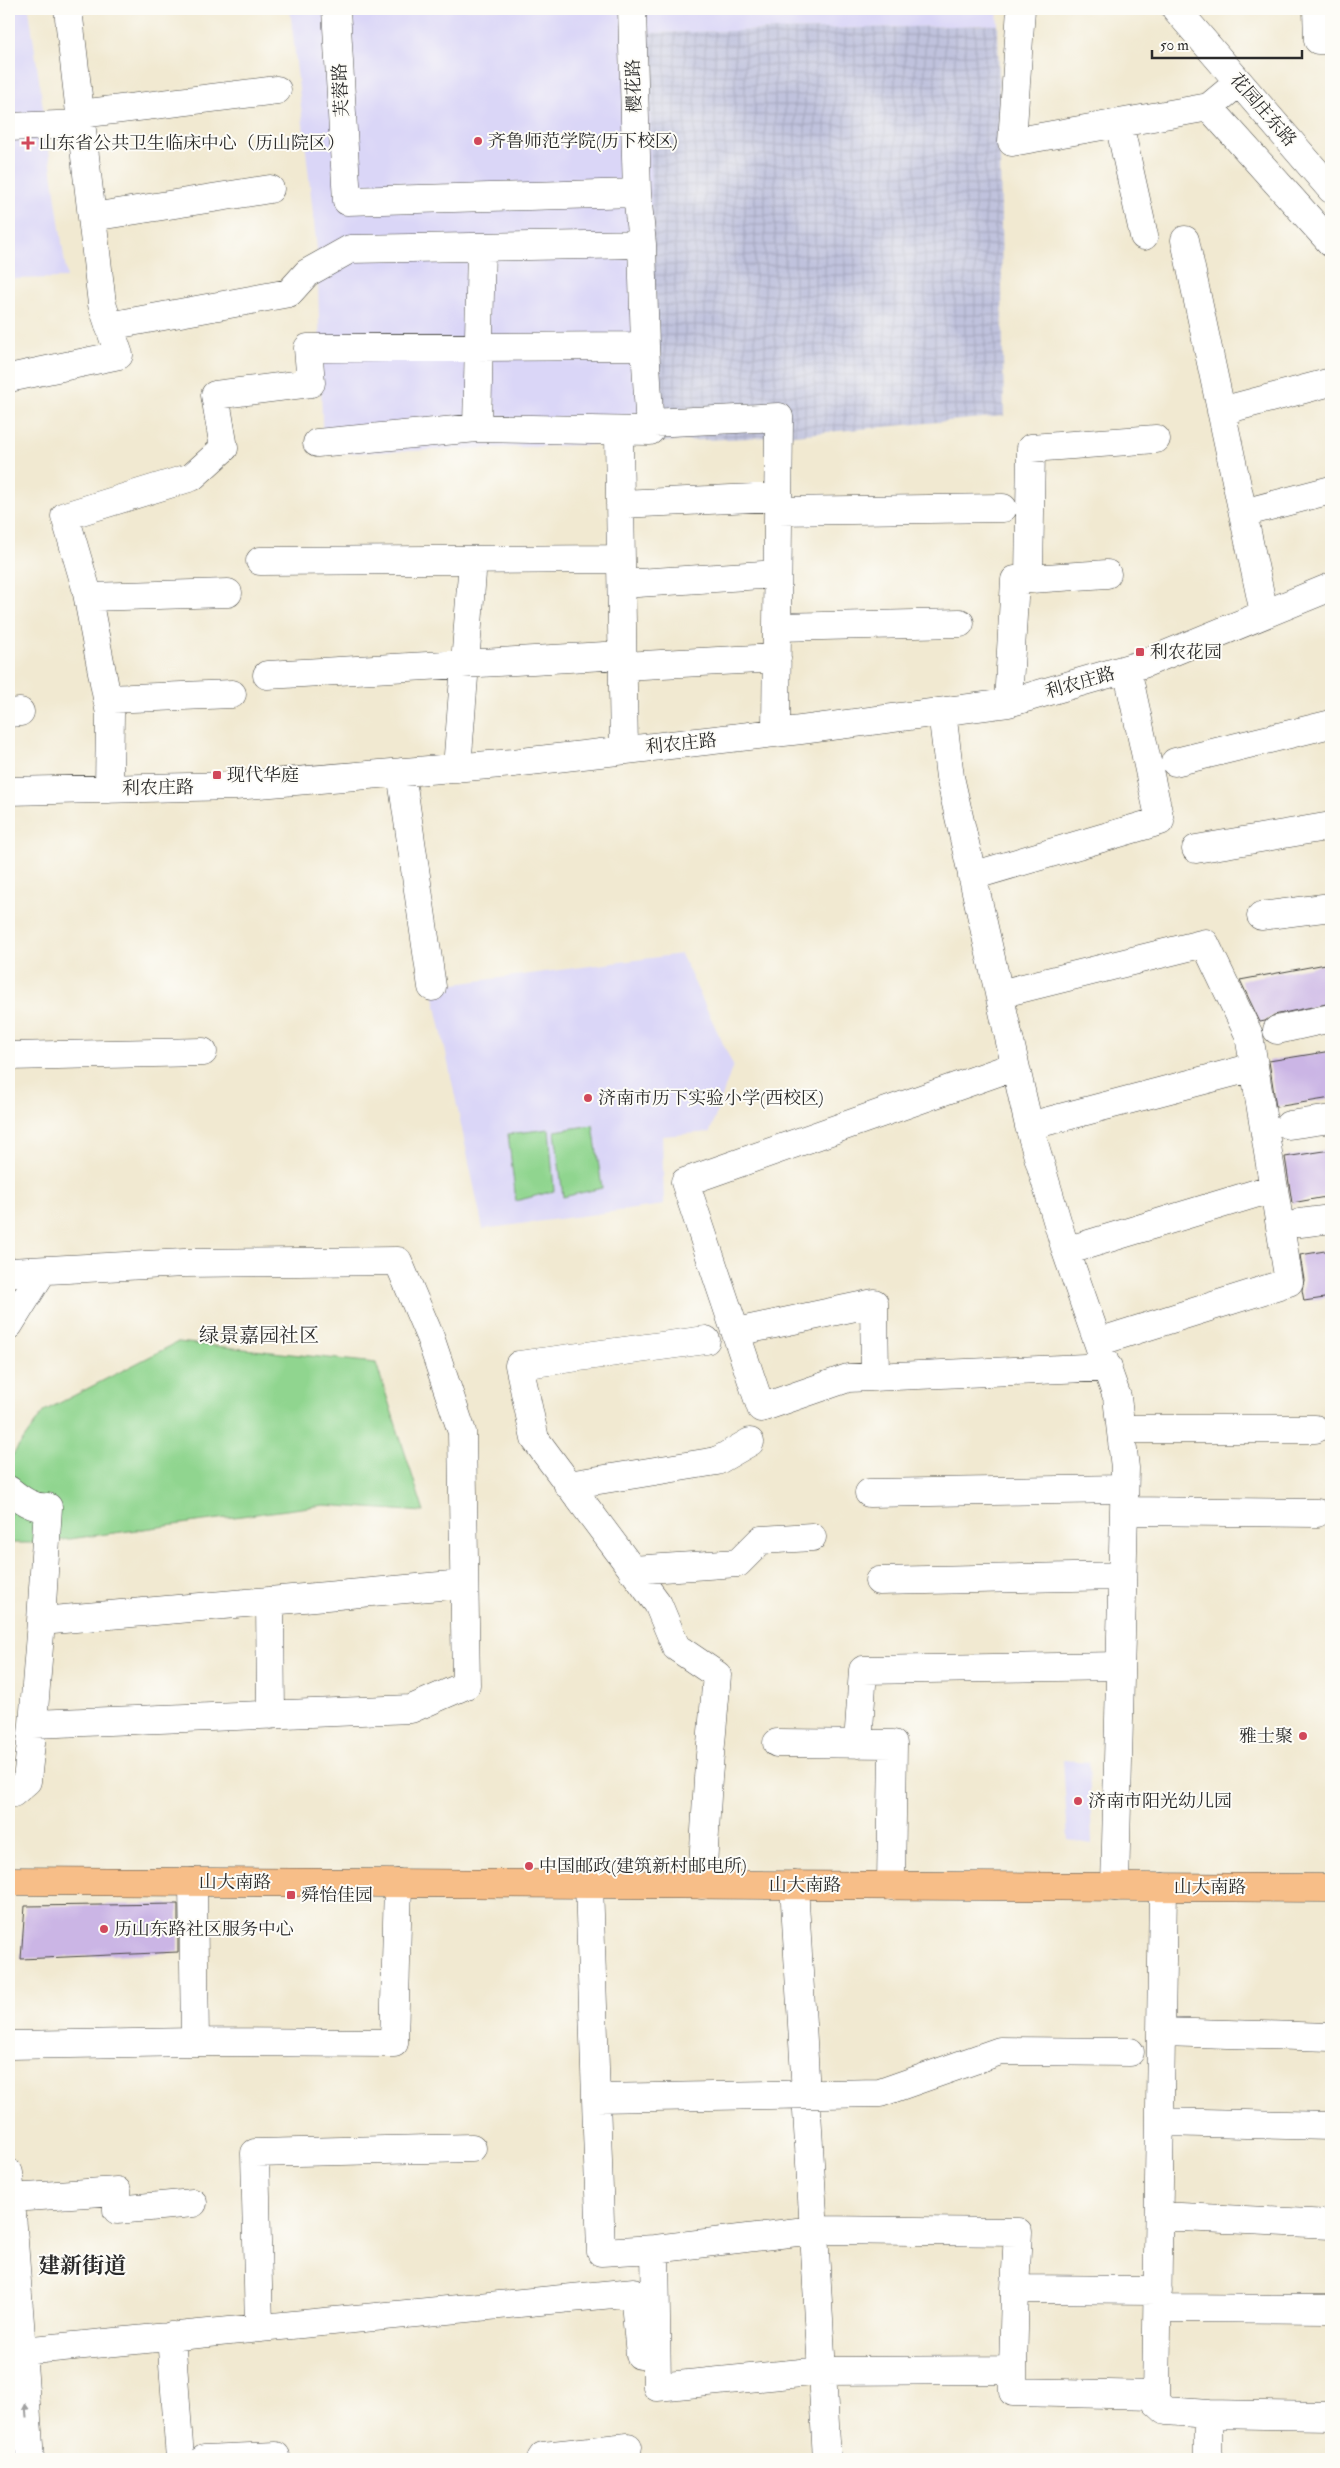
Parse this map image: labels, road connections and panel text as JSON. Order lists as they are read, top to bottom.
{
  "streets": {
    "main road": ["山大南路"],
    "street": [
      "樱花路",
      "芙蓉路",
      "花园庄东路",
      "利农庄路"
    ]
  },
  "crossings": [
    ["樱花路", "芙蓉路"]
  ],
  "districts": ["绿景嘉园社区", "建新街道"],
  "places": {
    "other": [
      "齐鲁师范学院(历下校区)",
      "济南市历下实验小学(西校区)",
      "雅士聚",
      "济南市阳光幼儿园",
      "中国邮政(建筑新村邮电所)",
      "历山东路社区服务中心"
    ],
    "health": ["山东省公共卫生临床中心（历山院区）"],
    "transit": ["利农花园", "现代华庭", "舜怡佳园"]
  },
  "scale_bar": "50 m"
}
